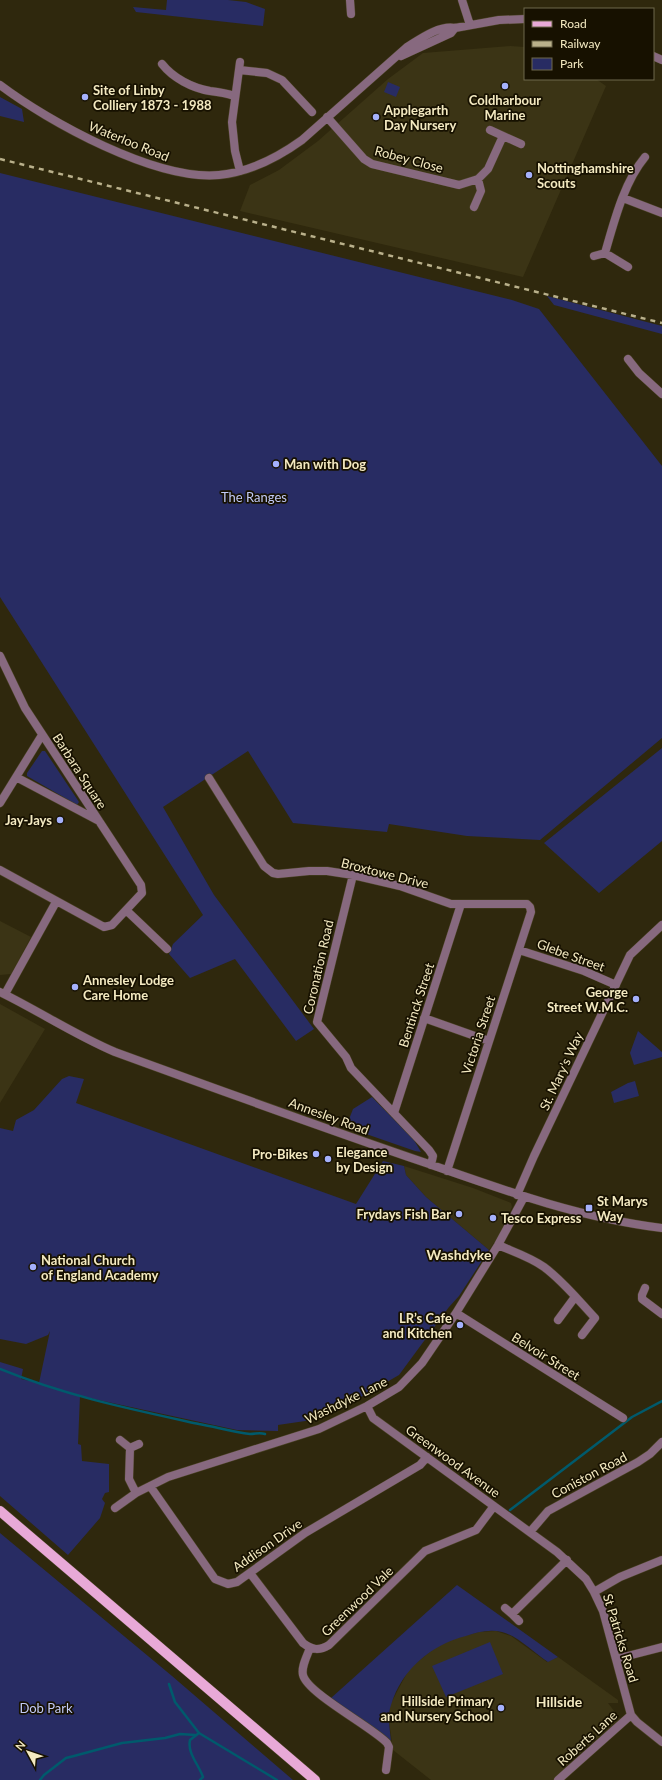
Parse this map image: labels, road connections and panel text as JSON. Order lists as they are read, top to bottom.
{
  "streets": {
    "street": [
      "Waterloo Road",
      "Robey Close",
      "Barbara Square",
      "Broxtowe Drive",
      "Glebe Street",
      "Coronation Road",
      "Bentinck Street",
      "Victoria Street",
      "St. Mary's Way",
      "Annesley Road",
      "Belvoir Street",
      "Washdyke Lane",
      "Greenwood Avenue",
      "Coniston Road",
      "Addison Drive",
      "Greenwood Vale",
      "St Patricks Road",
      "Roberts Lane"
    ]
  },
  "crossings": [
    ["Waterloo Road", "Robey Close"],
    ["Broxtowe Drive", "Coronation Road"],
    ["Broxtowe Drive", "Bentinck Street"],
    ["Broxtowe Drive", "Victoria Street"],
    ["Glebe Street", "Victoria Street"],
    ["Glebe Street", "St. Mary's Way"],
    ["Coronation Road", "Bentinck Street"],
    ["Coronation Road", "Annesley Road"],
    ["Victoria Street", "Annesley Road"],
    ["St. Mary's Way", "Annesley Road"],
    ["St. Mary's Way", "Washdyke Lane"],
    ["Annesley Road", "Washdyke Lane"],
    ["Belvoir Street", "Washdyke Lane"],
    ["Washdyke Lane", "Greenwood Avenue"],
    ["Washdyke Lane", "Addison Drive"],
    ["Greenwood Avenue", "Coniston Road"],
    ["Greenwood Avenue", "Addison Drive"],
    ["Greenwood Avenue", "Greenwood Vale"],
    ["Greenwood Avenue", "St Patricks Road"],
    ["Coniston Road", "St Patricks Road"],
    ["Addison Drive", "Greenwood Vale"],
    ["St Patricks Road", "Roberts Lane"]
  ],
  "districts": ["Washdyke", "Hillside"],
  "parks": ["The Ranges", "Dob Park"],
  "places": {
    "other": [
      "Coldharbour Marine",
      "Site of Linby Colliery 1873 - 1988",
      "Applegarth Day Nursery",
      "Nottinghamshire Scouts",
      "Man with Dog",
      "Jay-Jays",
      "Annesley Lodge Care Home",
      "George Street W.M.C.",
      "Pro-Bikes",
      "Elegance by Design",
      "Frydays Fish Bar",
      "Tesco Express",
      "National Church of England Academy",
      "LR’s Cafe and Kitchen",
      "Hillside Primary and Nursery School"
    ],
    "transit": ["St Marys Way"]
  },
  "legend": ["Road", "Railway", "Park"],
  "north": "top left"
}
